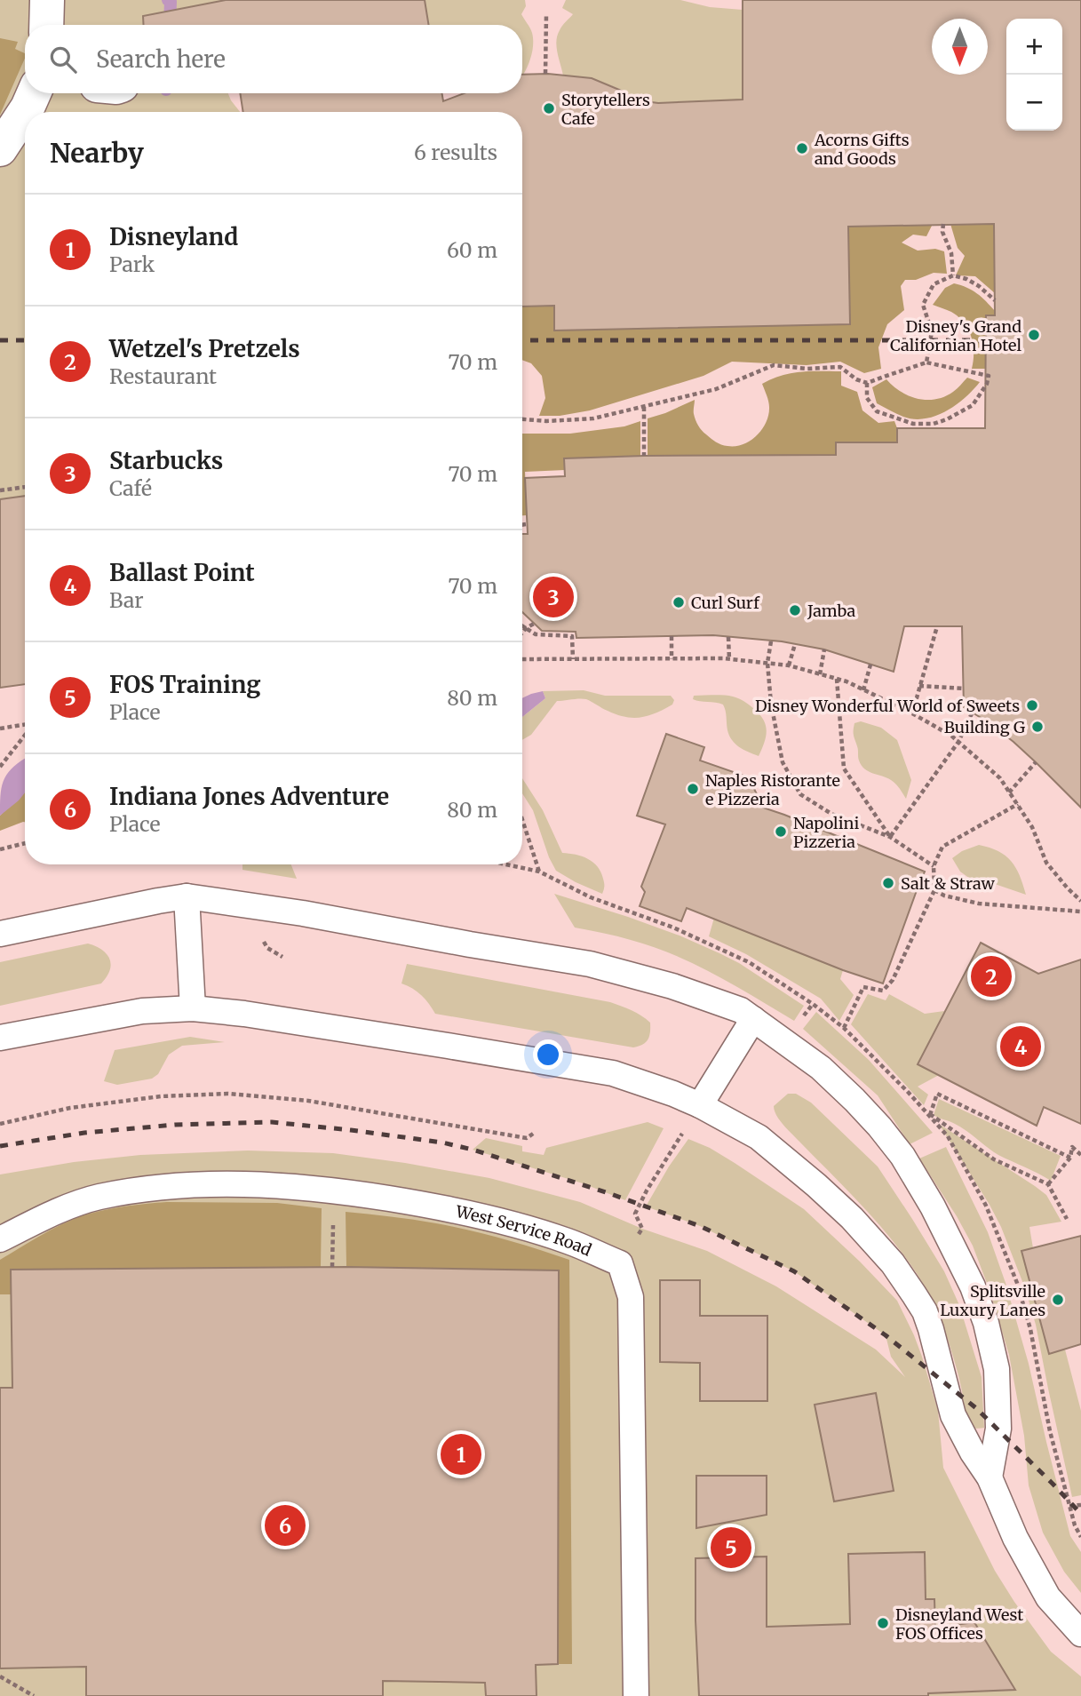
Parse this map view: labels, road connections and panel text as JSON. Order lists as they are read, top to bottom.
{
  "streets": {
    "lane": ["West Service Road"]
  },
  "places": [
    "Storytellers Cafe",
    "Acorns Gifts and Goods",
    "Disney's Grand Californian Hotel",
    "Curl Surf",
    "Jamba",
    "Disney Wonderful World of Sweets",
    "Building G",
    "Naples Ristorante e Pizzeria",
    "Napolini Pizzeria",
    "Salt & Straw",
    "Splitsville Luxury Lanes",
    "Disneyland West FOS Offices"
  ],
  "north": "bottom",
  "page": {
    "map_buttons": ["+", "−"],
    "search": "Search here",
    "heading": ["Nearby", "6 results"],
    "list": [
      {
        "mark": "1",
        "name": "Disneyland",
        "note": "Park",
        "value": "60 m"
      },
      {
        "mark": "2",
        "name": "Wetzel's Pretzels",
        "note": "Restaurant",
        "value": "70 m"
      },
      {
        "mark": "3",
        "name": "Starbucks",
        "note": "Café",
        "value": "70 m"
      },
      {
        "mark": "4",
        "name": "Ballast Point",
        "note": "Bar",
        "value": "70 m"
      },
      {
        "mark": "5",
        "name": "FOS Training",
        "note": "Place",
        "value": "80 m"
      },
      {
        "mark": "6",
        "name": "Indiana Jones Adventure",
        "note": "Place",
        "value": "80 m"
      }
    ],
    "pins": [
      "3",
      "2",
      "4",
      "1",
      "6",
      "5"
    ]
  }
}
